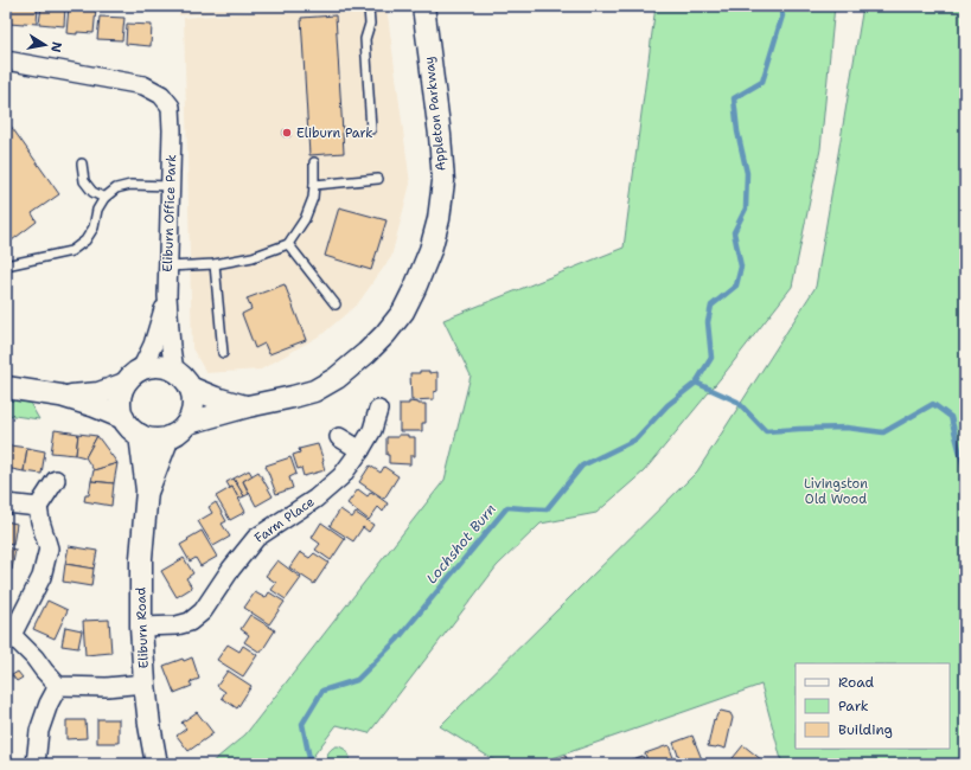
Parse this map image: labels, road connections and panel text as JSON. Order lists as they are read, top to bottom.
{
  "streets": {
    "street": [
      "Appleton Parkway",
      "Eliburn Office Park",
      "Farm Place",
      "Eliburn Road"
    ]
  },
  "crossings": [
    ["Appleton Parkway", "Eliburn Office Park"],
    ["Appleton Parkway", "Eliburn Road"],
    ["Eliburn Office Park", "Eliburn Road"],
    ["Farm Place", "Eliburn Road"]
  ],
  "water": ["Lochshot Burn"],
  "parks": ["Livingston Old Wood"],
  "places": ["Eliburn Park"],
  "legend": ["Road", "Park", "Building"],
  "north": "right"
}
